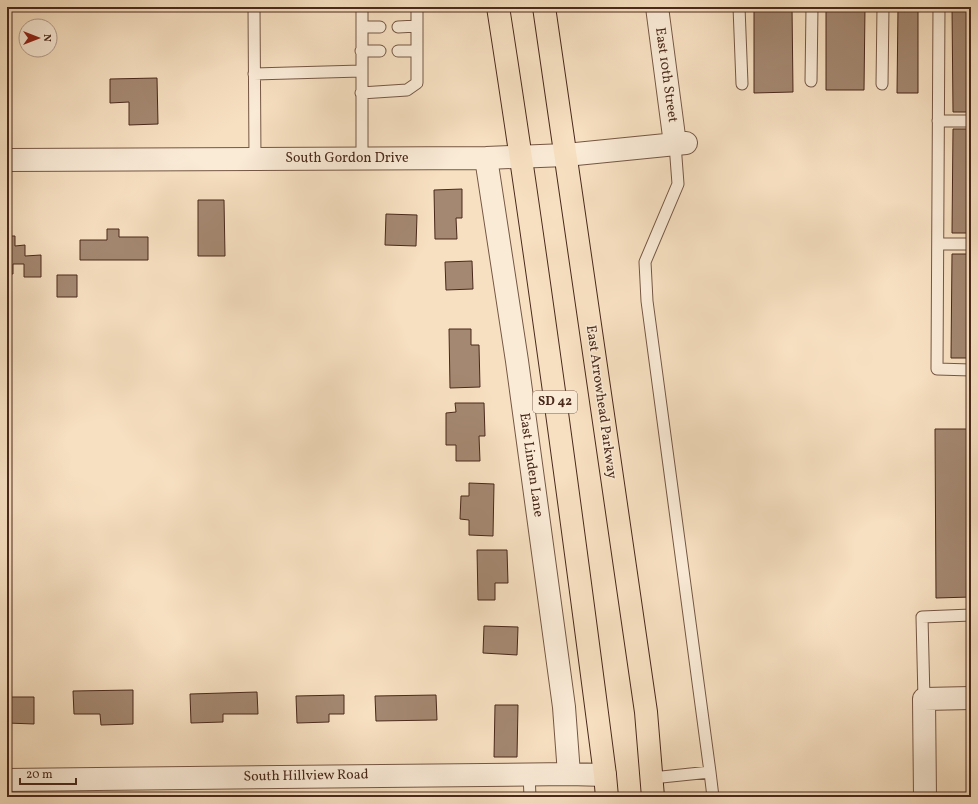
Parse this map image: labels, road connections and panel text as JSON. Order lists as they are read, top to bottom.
{
  "streets": {
    "main road": ["SD 42", "East Arrowhead Parkway"],
    "street": [
      "East 10th Street",
      "South Gordon Drive",
      "East Linden Lane",
      "South Hillview Road"
    ]
  },
  "crossings": [
    ["East 10th Street", "South Gordon Drive"],
    ["South Gordon Drive", "SD 42"],
    ["South Gordon Drive", "East Arrowhead Parkway"],
    ["South Gordon Drive", "East Linden Lane"],
    ["SD 42", "South Hillview Road"],
    ["East Linden Lane", "South Hillview Road"]
  ],
  "scale_bar": "20 m",
  "north": "right"
}
